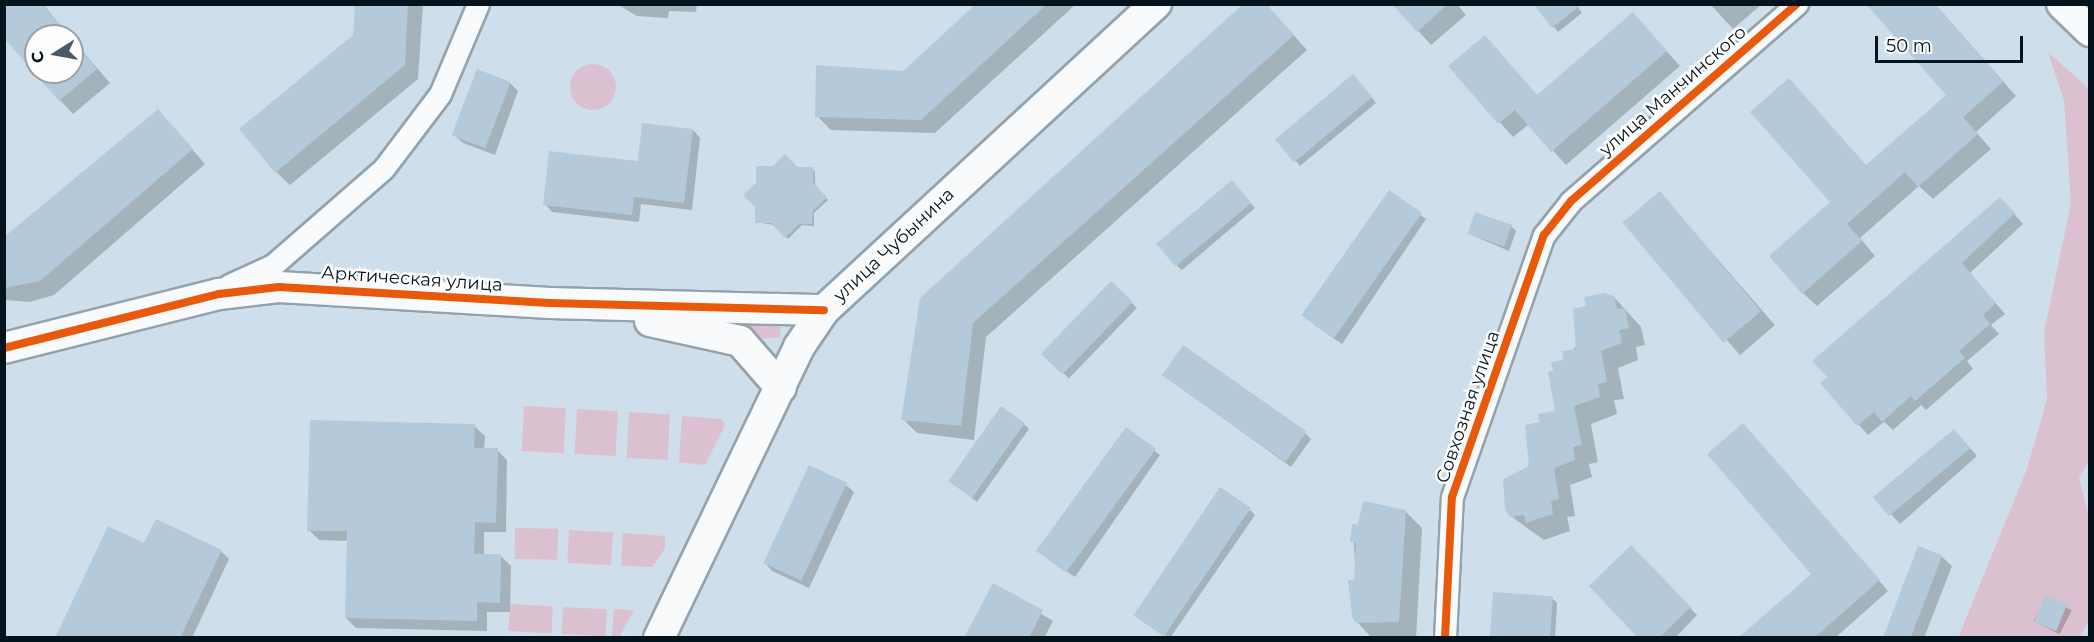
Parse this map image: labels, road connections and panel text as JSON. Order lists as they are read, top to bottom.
{
  "streets": {
    "street": [
      "улица Манчинского",
      "улица Чубынина",
      "Арктическая улица",
      "Совхозная улица"
    ]
  },
  "crossings": [
    ["улица Манчинского", "Совхозная улица"],
    ["улица Чубынина", "Арктическая улица"]
  ],
  "scale_bar": "50 m",
  "north": "left"
}
